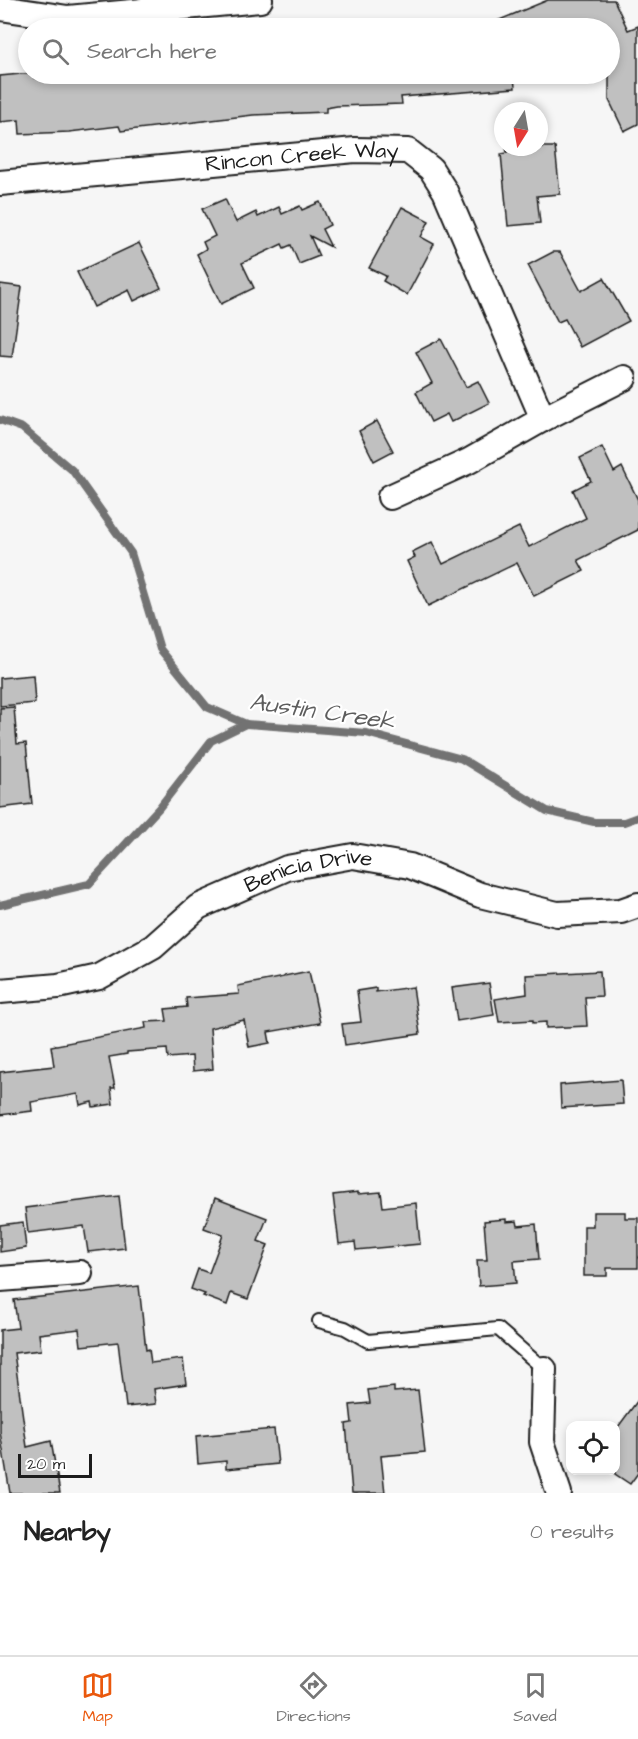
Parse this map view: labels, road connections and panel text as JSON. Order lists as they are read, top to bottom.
{
  "streets": {
    "street": ["Rincon Creek Way", "Benicia Drive"]
  },
  "water": ["Austin Creek"],
  "scale_bar": "20 m",
  "north": "bottom",
  "page": {
    "search": "Search here",
    "scale": "20 m",
    "heading": ["Nearby", "0 results"],
    "nav": ["Map", "Directions", "Saved"]
  }
}
